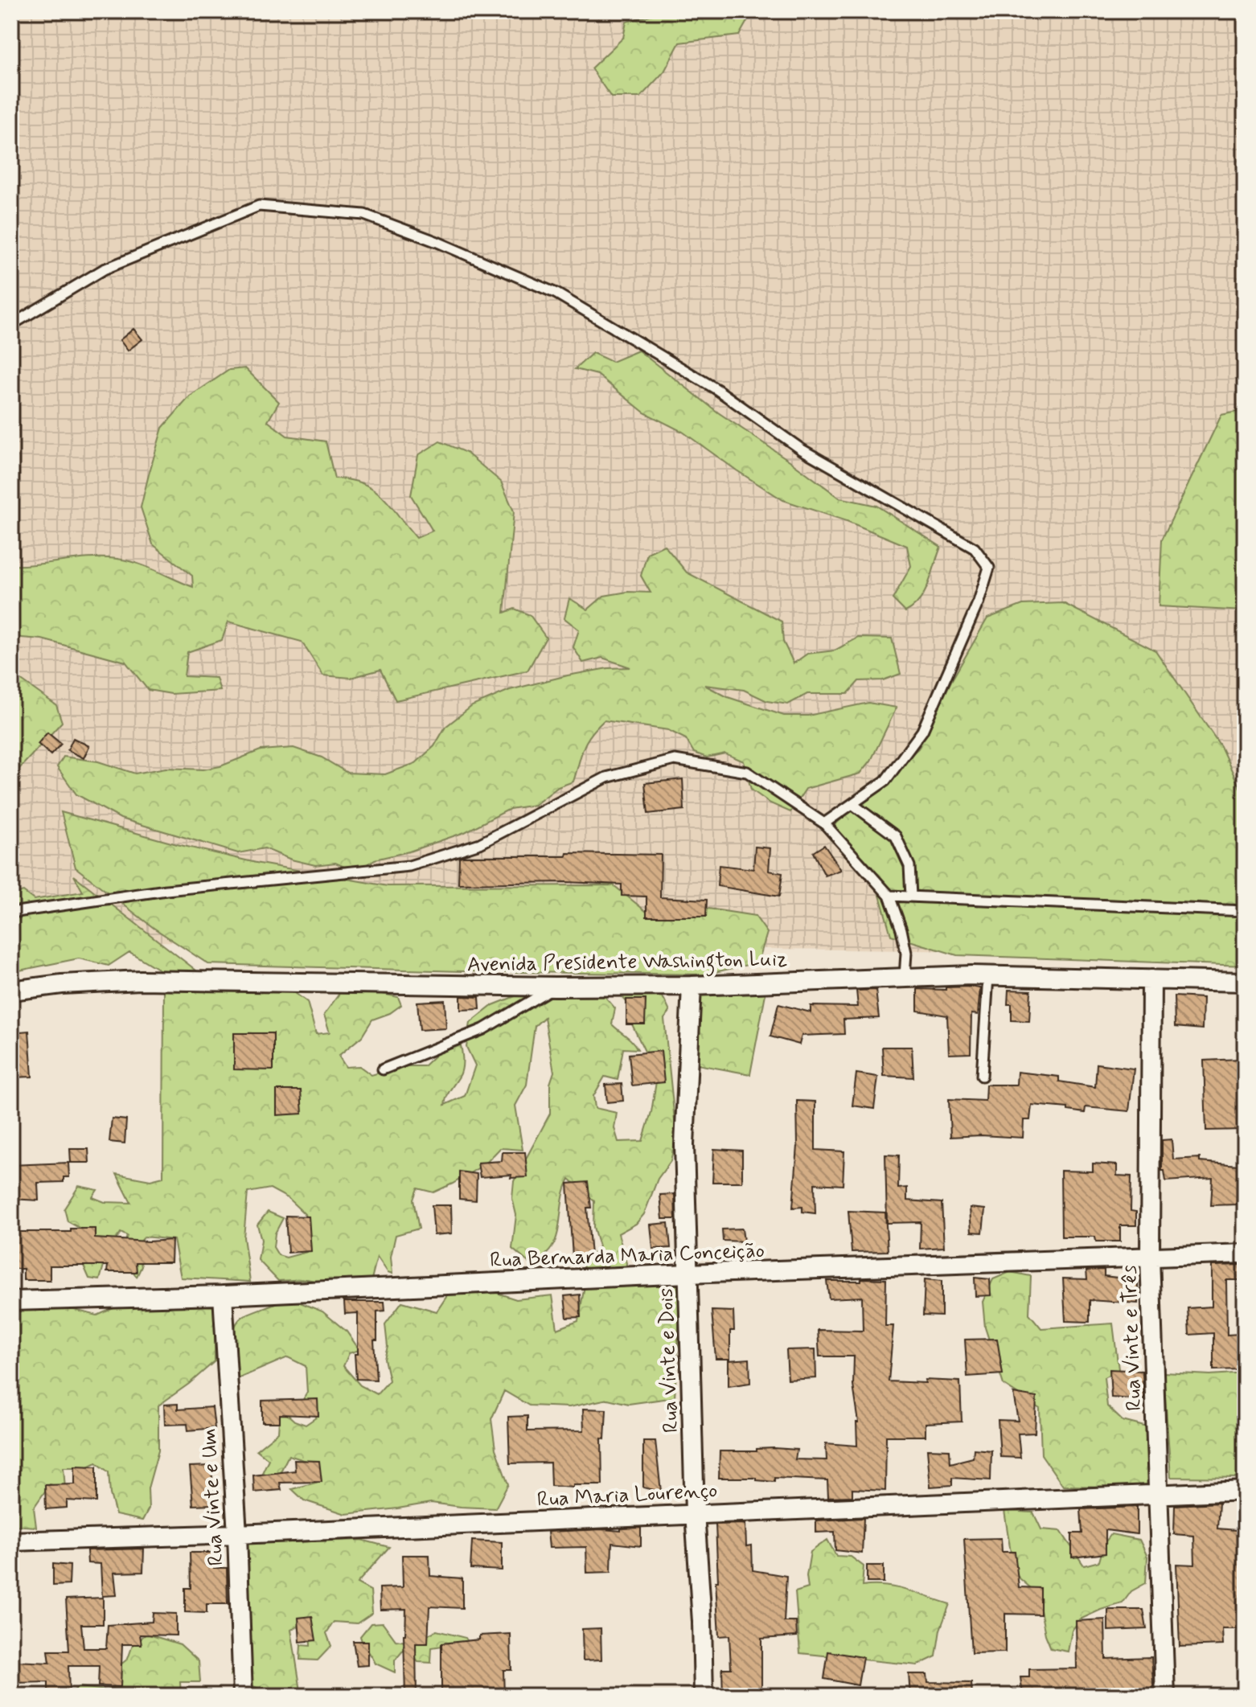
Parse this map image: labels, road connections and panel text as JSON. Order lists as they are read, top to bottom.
{
  "streets": {
    "street": [
      "Avenida Presidente Washington Luiz",
      "Rua Bernarda Maria Conceição",
      "Rua Vinte e Três",
      "Rua Vinte e Dois",
      "Rua Maria Lourenço",
      "Rua Vinte e Um"
    ]
  },
  "crossings": [
    ["Avenida Presidente Washington Luiz", "Rua Vinte e Três"],
    ["Avenida Presidente Washington Luiz", "Rua Vinte e Dois"],
    ["Rua Bernarda Maria Conceição", "Rua Vinte e Três"],
    ["Rua Bernarda Maria Conceição", "Rua Vinte e Dois"],
    ["Rua Bernarda Maria Conceição", "Rua Vinte e Um"],
    ["Rua Vinte e Três", "Rua Maria Lourenço"],
    ["Rua Vinte e Dois", "Rua Maria Lourenço"],
    ["Rua Maria Lourenço", "Rua Vinte e Um"]
  ]
}
